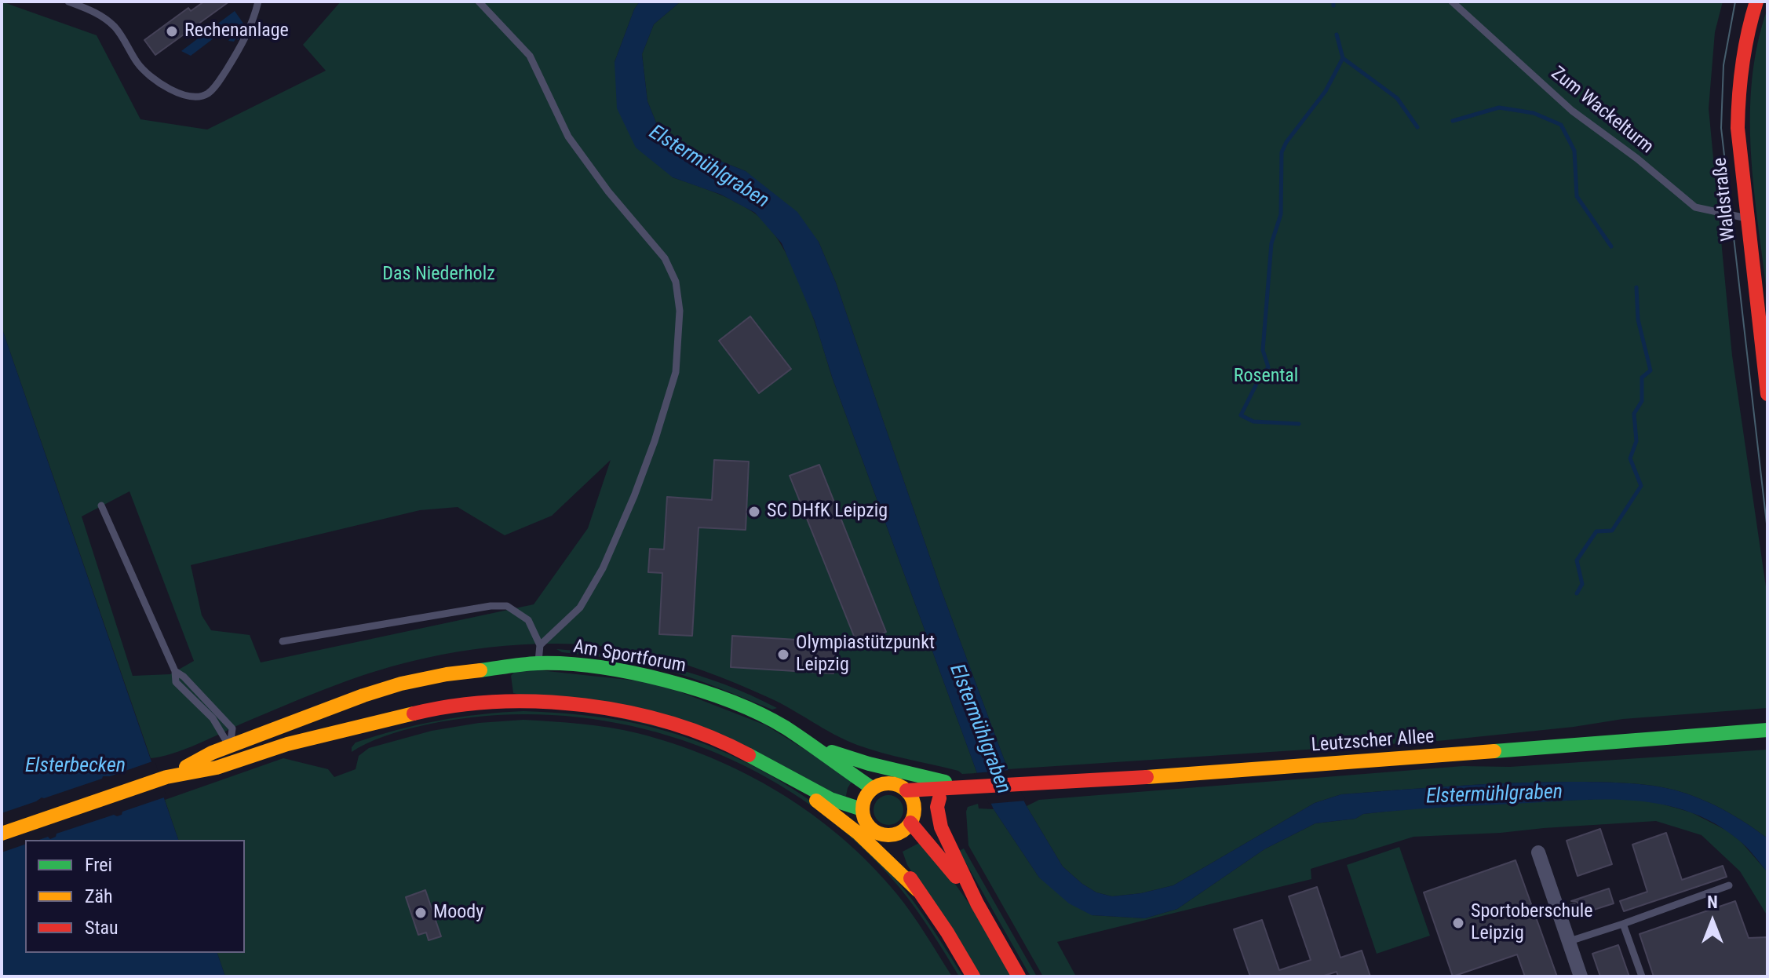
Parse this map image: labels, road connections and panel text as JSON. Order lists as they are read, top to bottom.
{
  "streets": {
    "main road": ["Waldstraße", "Am Sportforum", "Leutzscher Allee"],
    "lane": ["Zum Wackelturm"]
  },
  "crossings": [
    ["Zum Wackelturm", "Waldstraße"],
    ["Am Sportforum", "Leutzscher Allee"]
  ],
  "water": ["Elstermühlgraben", "Elsterbecken"],
  "parks": ["Das Niederholz", "Rosental"],
  "places": [
    "Rechenanlage",
    "SC DHfK Leipzig",
    "Olympiastützpunkt Leipzig",
    "Moody",
    "Sportoberschule Leipzig"
  ],
  "legend": ["Frei", "Zäh", "Stau"],
  "north": "top"
}
